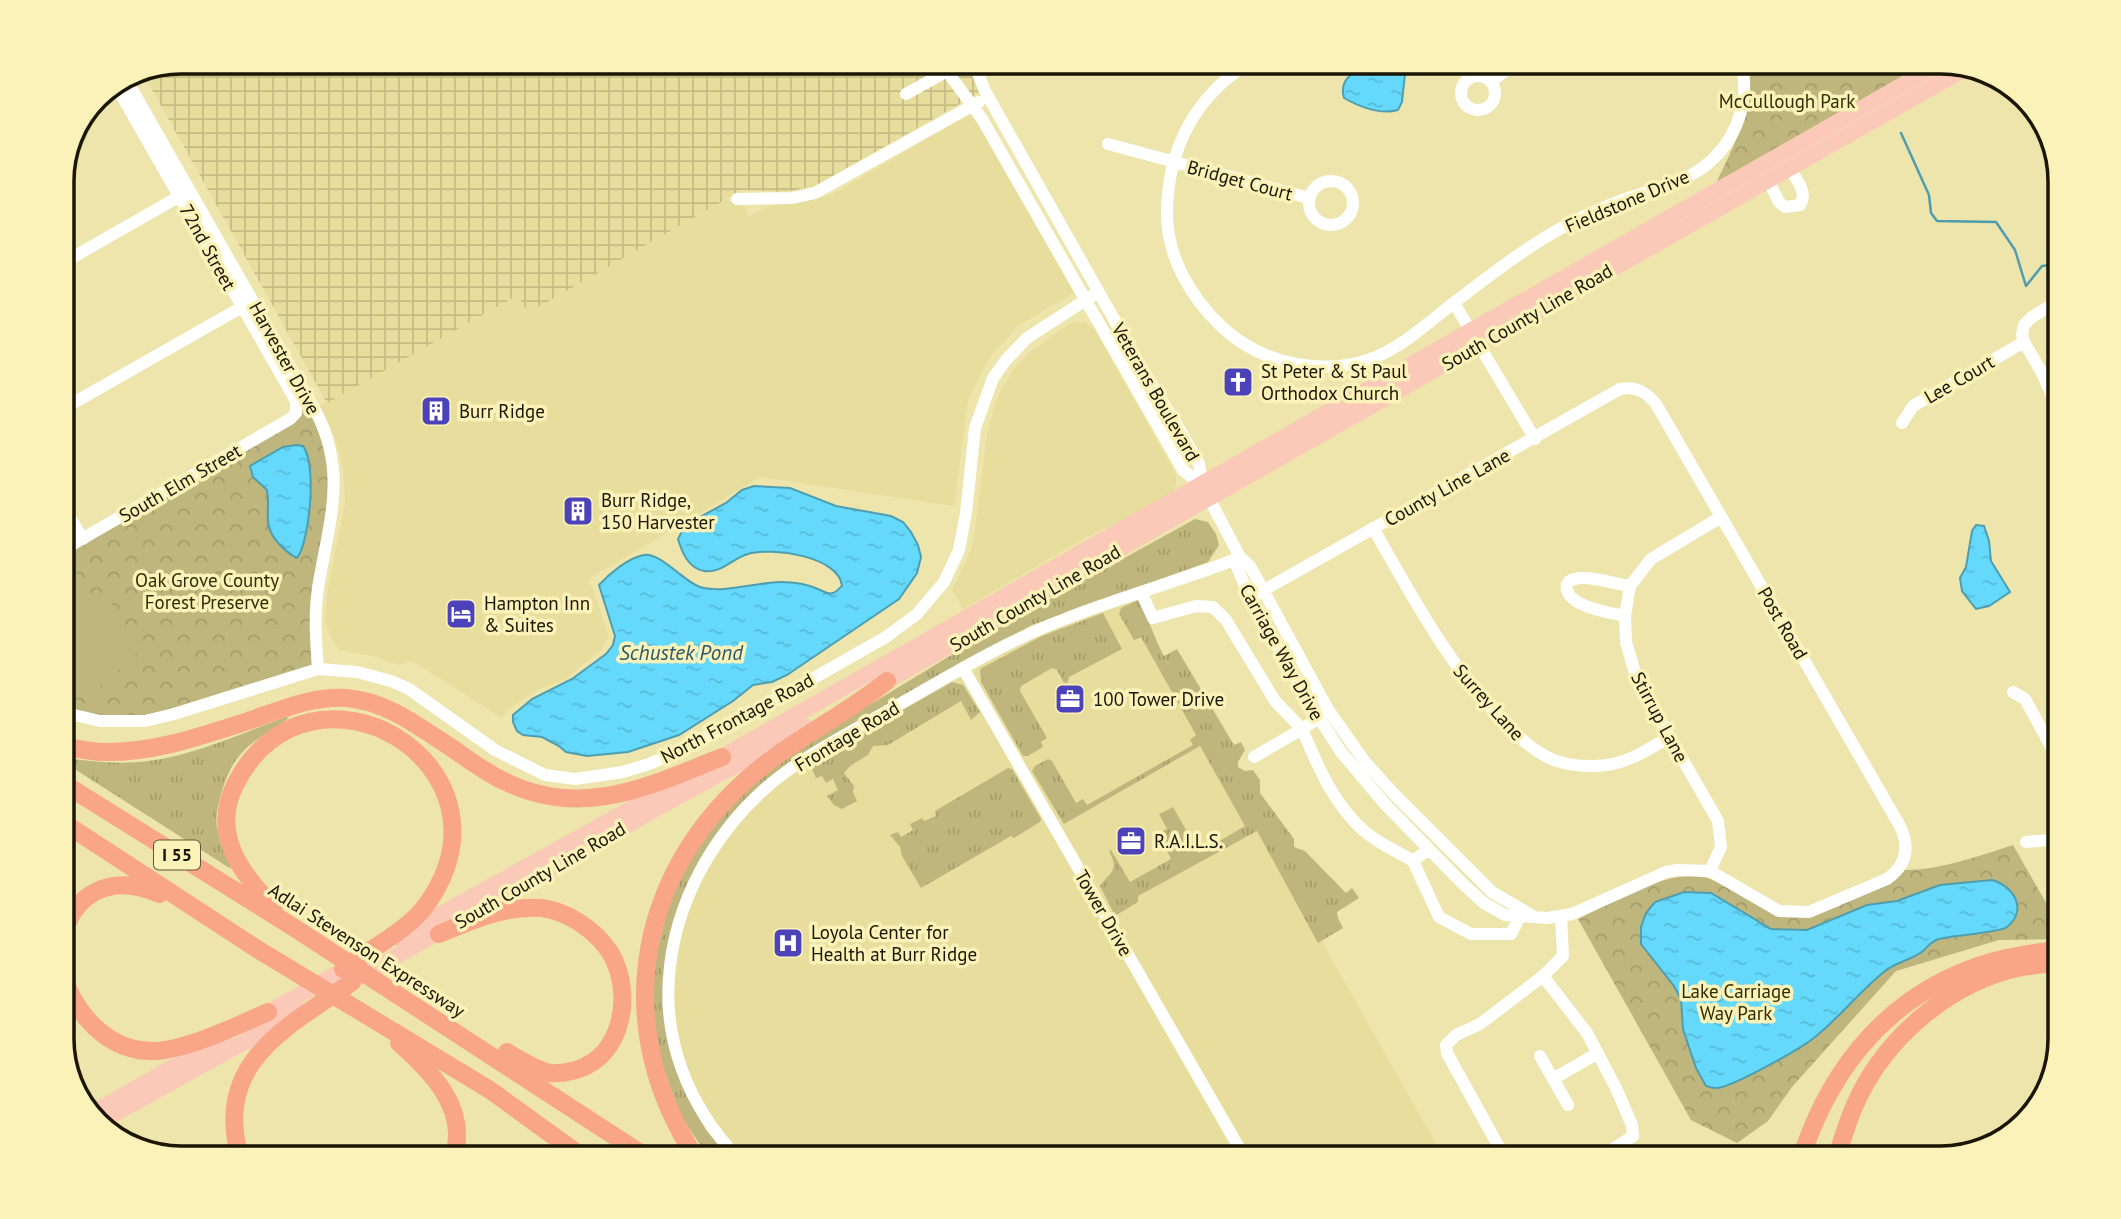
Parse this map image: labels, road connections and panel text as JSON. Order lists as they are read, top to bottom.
{
  "streets": {
    "highway": ["I 55", "Adlai Stevenson Expressway"],
    "main road": ["South County Line Road"],
    "street": [
      "Bridget Court",
      "Fieldstone Drive",
      "72nd Street",
      "Harvester Drive",
      "Lee Court",
      "Veterans Boulevard",
      "South Elm Street",
      "County Line Lane",
      "Post Road",
      "Carriage Way Drive",
      "Surrey Lane",
      "Stirrup Lane",
      "North Frontage Road",
      "Frontage Road",
      "Tower Drive"
    ]
  },
  "crossings": [
    ["Bridget Court", "Fieldstone Drive"],
    ["72nd Street", "South Elm Street"],
    ["South County Line Road", "Veterans Boulevard"],
    ["Harvester Drive", "North Frontage Road"],
    ["Veterans Boulevard", "North Frontage Road"],
    ["County Line Lane", "Post Road"],
    ["County Line Lane", "Carriage Way Drive"],
    ["County Line Lane", "Surrey Lane"],
    ["Post Road", "Carriage Way Drive"],
    ["Post Road", "Stirrup Lane"],
    ["Carriage Way Drive", "Stirrup Lane"],
    ["Carriage Way Drive", "Frontage Road"],
    ["Surrey Lane", "Stirrup Lane"],
    ["Frontage Road", "Tower Drive"]
  ],
  "water": ["Schustek Pond"],
  "parks": ["McCullough Park", "Oak Grove County Forest Preserve", "Lake Carriage Way Park"],
  "places": {
    "church": ["St Peter & St Paul Orthodox Church"],
    "building": ["Burr Ridge", "Burr Ridge, 150 Harvester"],
    "hotel": ["Hampton Inn & Suites"],
    "office": ["100 Tower Drive", "R.A.I.L.S."],
    "hospital": ["Loyola Center for Health at Burr Ridge"]
  }
}
